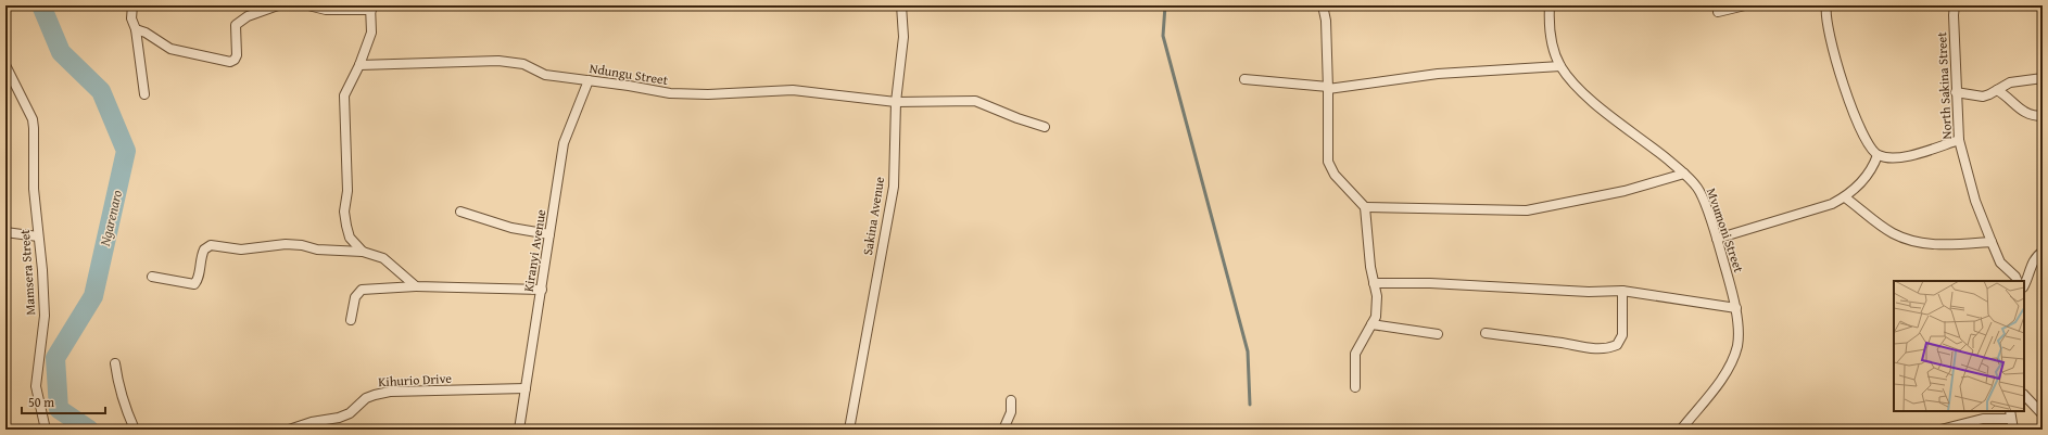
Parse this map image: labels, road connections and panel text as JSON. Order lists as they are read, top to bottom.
{
  "streets": {
    "street": [
      "Ndungu Street",
      "North Sakina Street",
      "Sakina Avenue",
      "Mvumoni Street",
      "Kiranyi Avenue",
      "Mamsera Street",
      "Kihurio Drive"
    ]
  },
  "crossings": [
    ["Ndungu Street", "Sakina Avenue"],
    ["Ndungu Street", "Kiranyi Avenue"],
    ["Kiranyi Avenue", "Kihurio Drive"]
  ],
  "water": ["Ngarenaro"],
  "scale_bar": "50 m"
}
